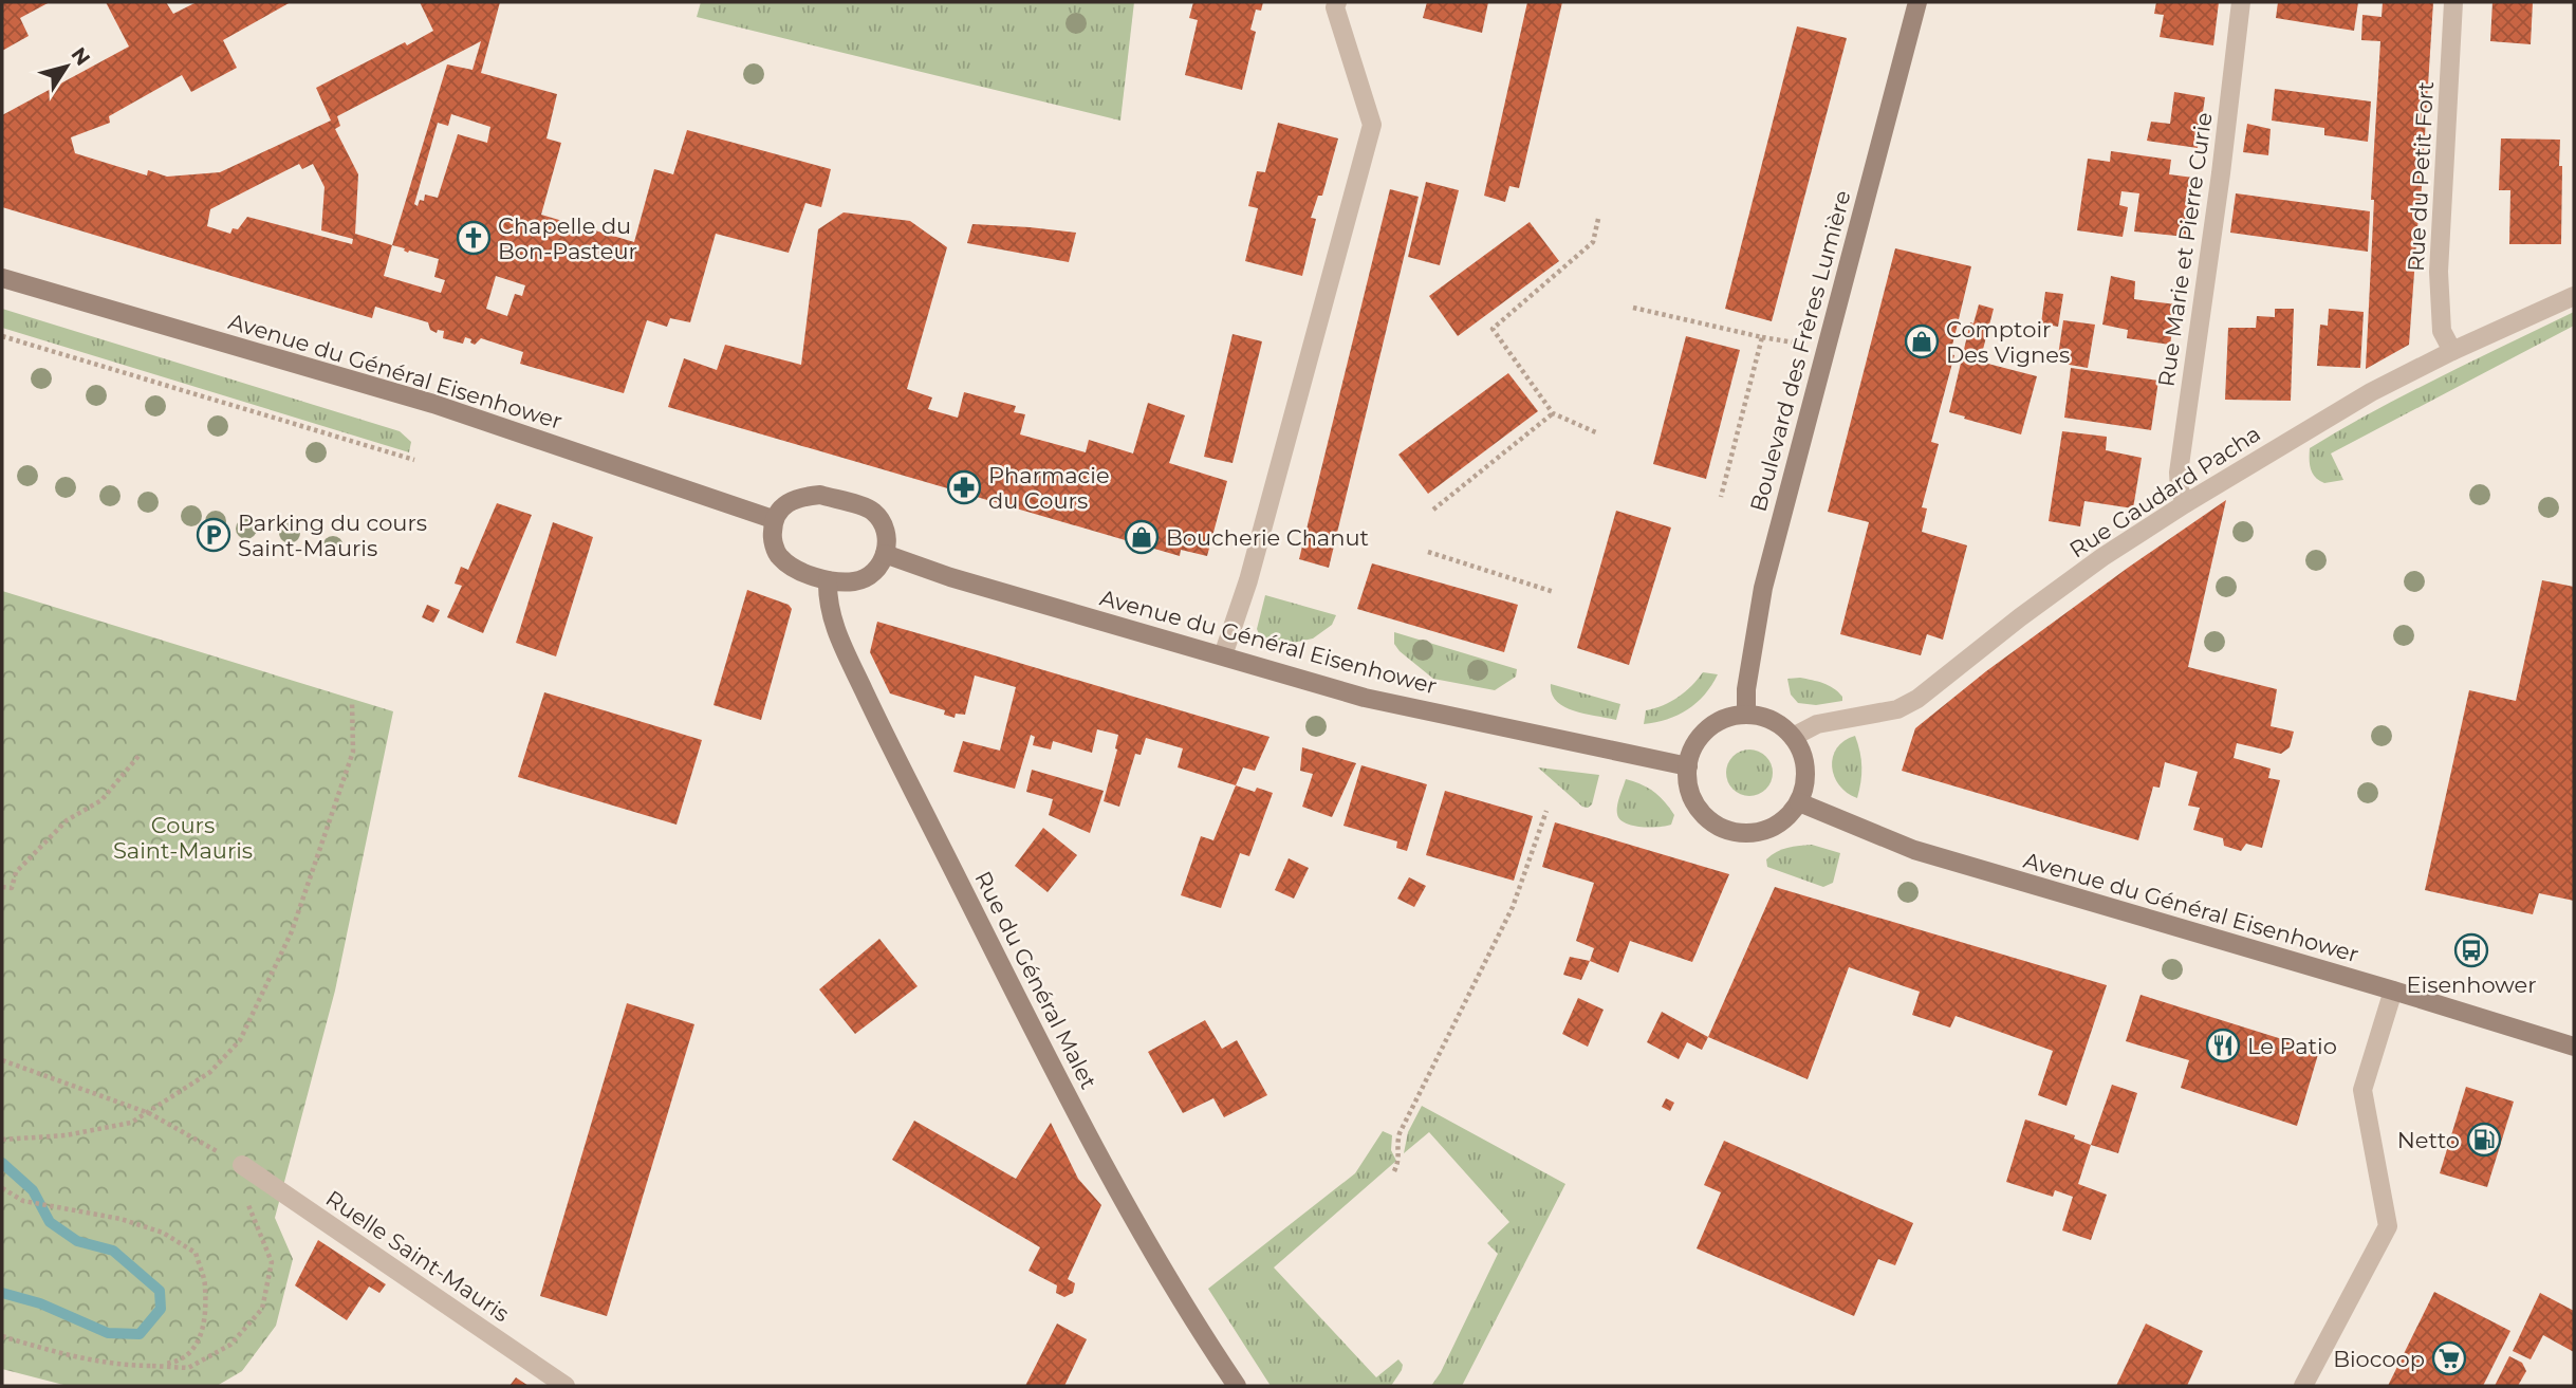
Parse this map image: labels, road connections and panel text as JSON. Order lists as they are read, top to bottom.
{
  "streets": {
    "main road": ["Boulevard des Frères Lumière", "Avenue du Général Eisenhower", "Rue du Général Malet"],
    "street": [
      "Rue du Petit Fort",
      "Rue Marie et Pierre Curie",
      "Rue Gaudard Pacha",
      "Ruelle Saint-Mauris"
    ]
  },
  "crossings": [
    ["Rue du Petit Fort", "Rue Gaudard Pacha"],
    ["Rue Marie et Pierre Curie", "Rue Gaudard Pacha"],
    ["Boulevard des Frères Lumière", "Avenue du Général Eisenhower"],
    ["Boulevard des Frères Lumière", "Rue Gaudard Pacha"],
    ["Avenue du Général Eisenhower", "Rue Gaudard Pacha"],
    ["Avenue du Général Eisenhower", "Rue du Général Malet"]
  ],
  "parks": ["Cours Saint-Mauris"],
  "places": {
    "church": ["Chapelle du Bon-Pasteur"],
    "shop": ["Comptoir Des Vignes", "Boucherie Chanut"],
    "pharmacy": ["Pharmacie du Cours"],
    "parking": ["Parking du cours Saint-Mauris"],
    "bus stop": ["Eisenhower"],
    "restaurant": ["Le Patio"],
    "fuel station": ["Netto"],
    "supermarket": ["Biocoop"]
  },
  "north": "top right"
}
